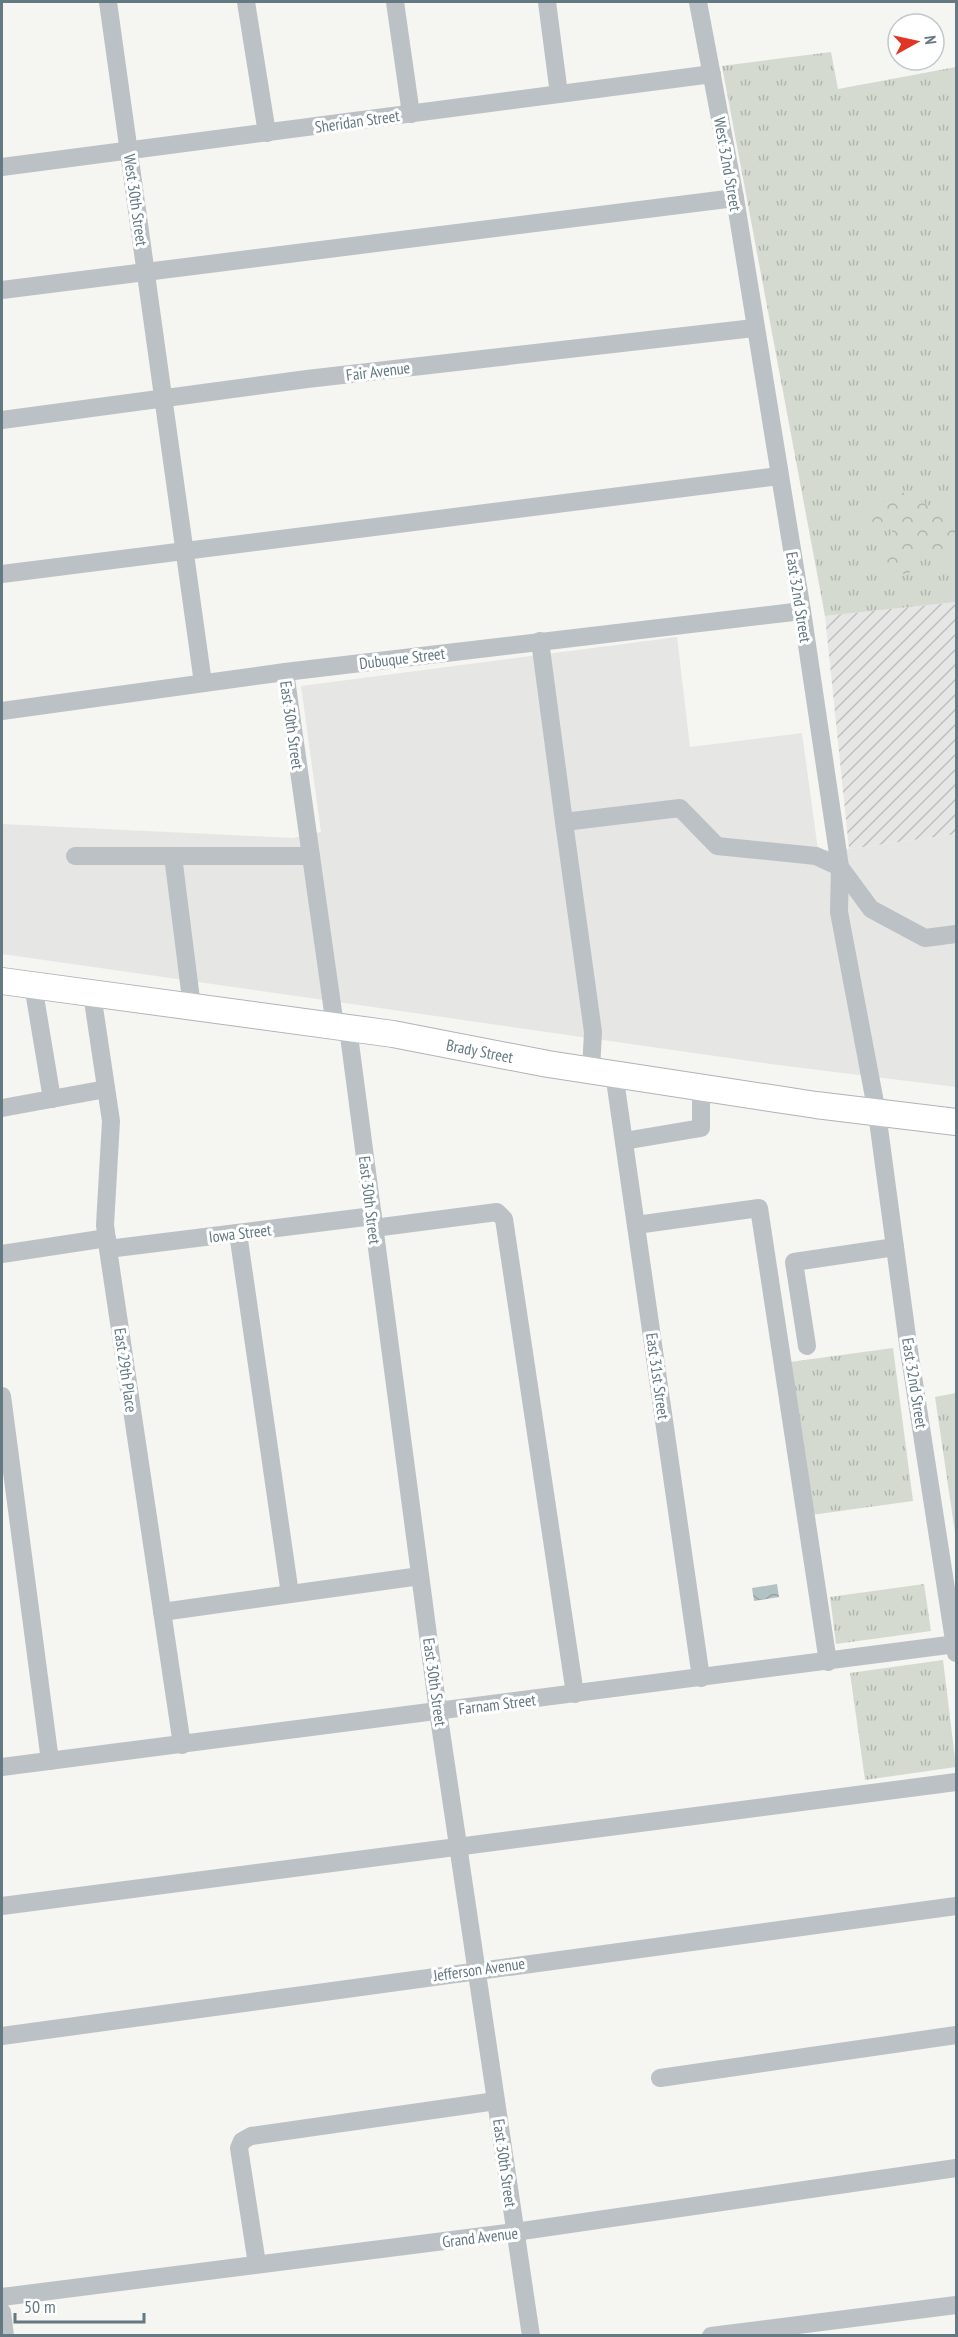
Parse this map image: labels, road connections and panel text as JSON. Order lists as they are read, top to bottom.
{
  "streets": {
    "highway": ["Brady Street"],
    "street": [
      "Sheridan Street",
      "West 32nd Street",
      "West 30th Street",
      "Fair Avenue",
      "East 32nd Street",
      "Dubuque Street",
      "East 30th Street",
      "Iowa Street",
      "East 29th Place",
      "East 31st Street",
      "Farnam Street",
      "Jefferson Avenue",
      "Grand Avenue"
    ]
  },
  "crossings": [
    ["Sheridan Street", "West 32nd Street"],
    ["Sheridan Street", "West 30th Street"],
    ["West 32nd Street", "Fair Avenue"],
    ["West 32nd Street", "East 32nd Street"],
    ["West 30th Street", "Fair Avenue"],
    ["Fair Avenue", "East 32nd Street"],
    ["East 32nd Street", "Dubuque Street"],
    ["East 32nd Street", "Brady Street"],
    ["East 32nd Street", "Farnam Street"],
    ["Dubuque Street", "East 30th Street"],
    ["Dubuque Street", "East 31st Street"],
    ["East 30th Street", "Brady Street"],
    ["East 30th Street", "Iowa Street"],
    ["East 30th Street", "Farnam Street"],
    ["East 30th Street", "Jefferson Avenue"],
    ["East 30th Street", "Grand Avenue"],
    ["Brady Street", "East 29th Place"],
    ["Brady Street", "East 31st Street"],
    ["Iowa Street", "East 29th Place"],
    ["Iowa Street", "Farnam Street"],
    ["East 29th Place", "Farnam Street"],
    ["East 31st Street", "Farnam Street"]
  ],
  "scale_bar": "50 m",
  "north": "right"
}
